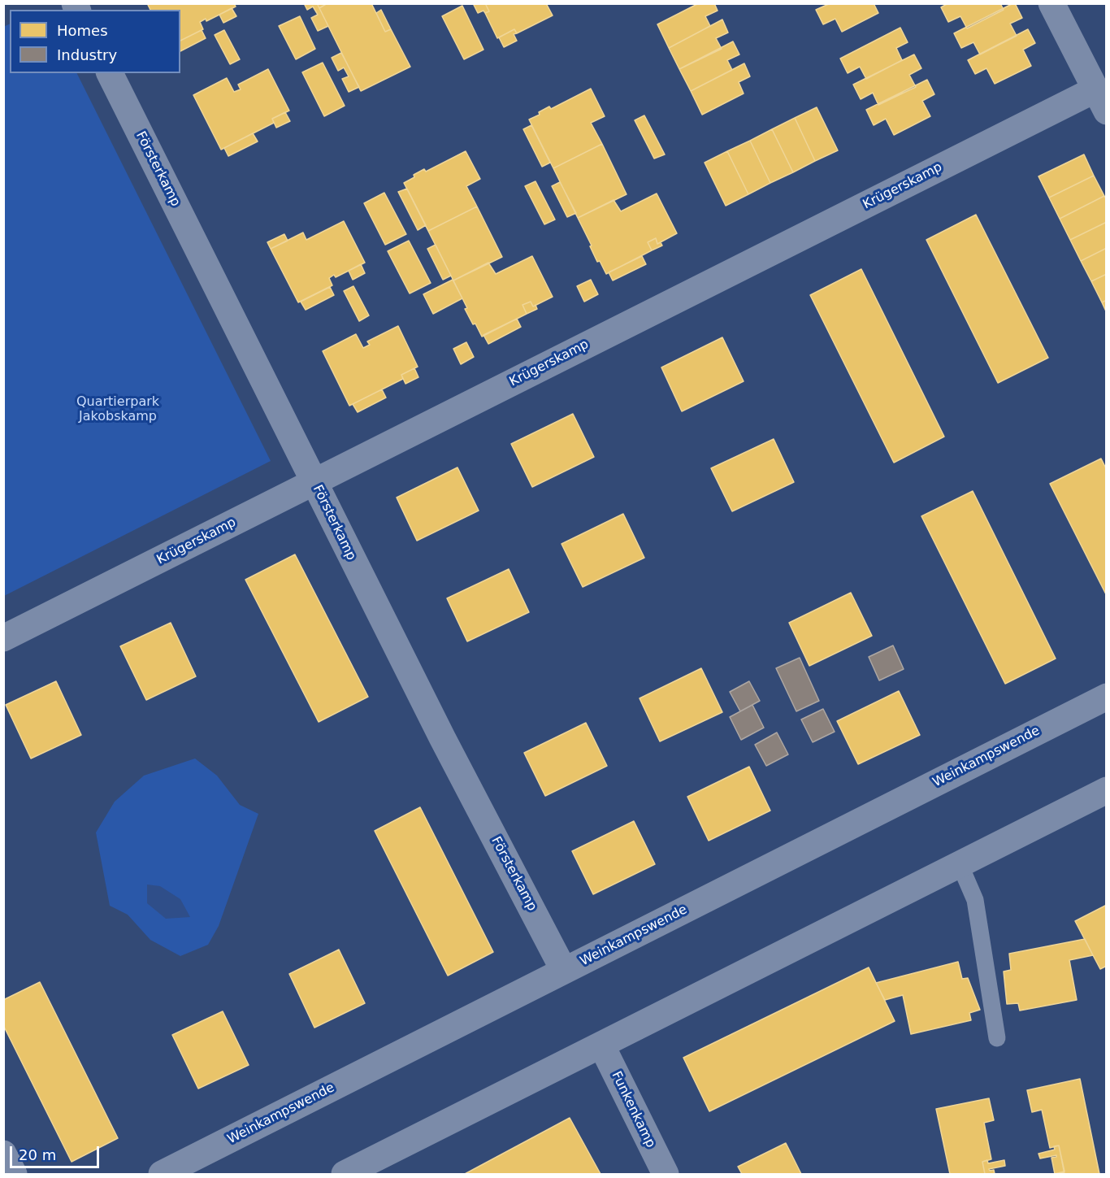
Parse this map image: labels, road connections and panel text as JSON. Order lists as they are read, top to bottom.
{
  "streets": {
    "street": [
      "Försterkamp",
      "Krügerskamp",
      "Weinkampswende",
      "Funkenkamp"
    ]
  },
  "crossings": [
    ["Försterkamp", "Krügerskamp"],
    ["Försterkamp", "Weinkampswende"]
  ],
  "parks": ["Quartierpark Jakobskamp"],
  "legend": ["Homes", "Industry"],
  "scale_bar": "20 m"
}
